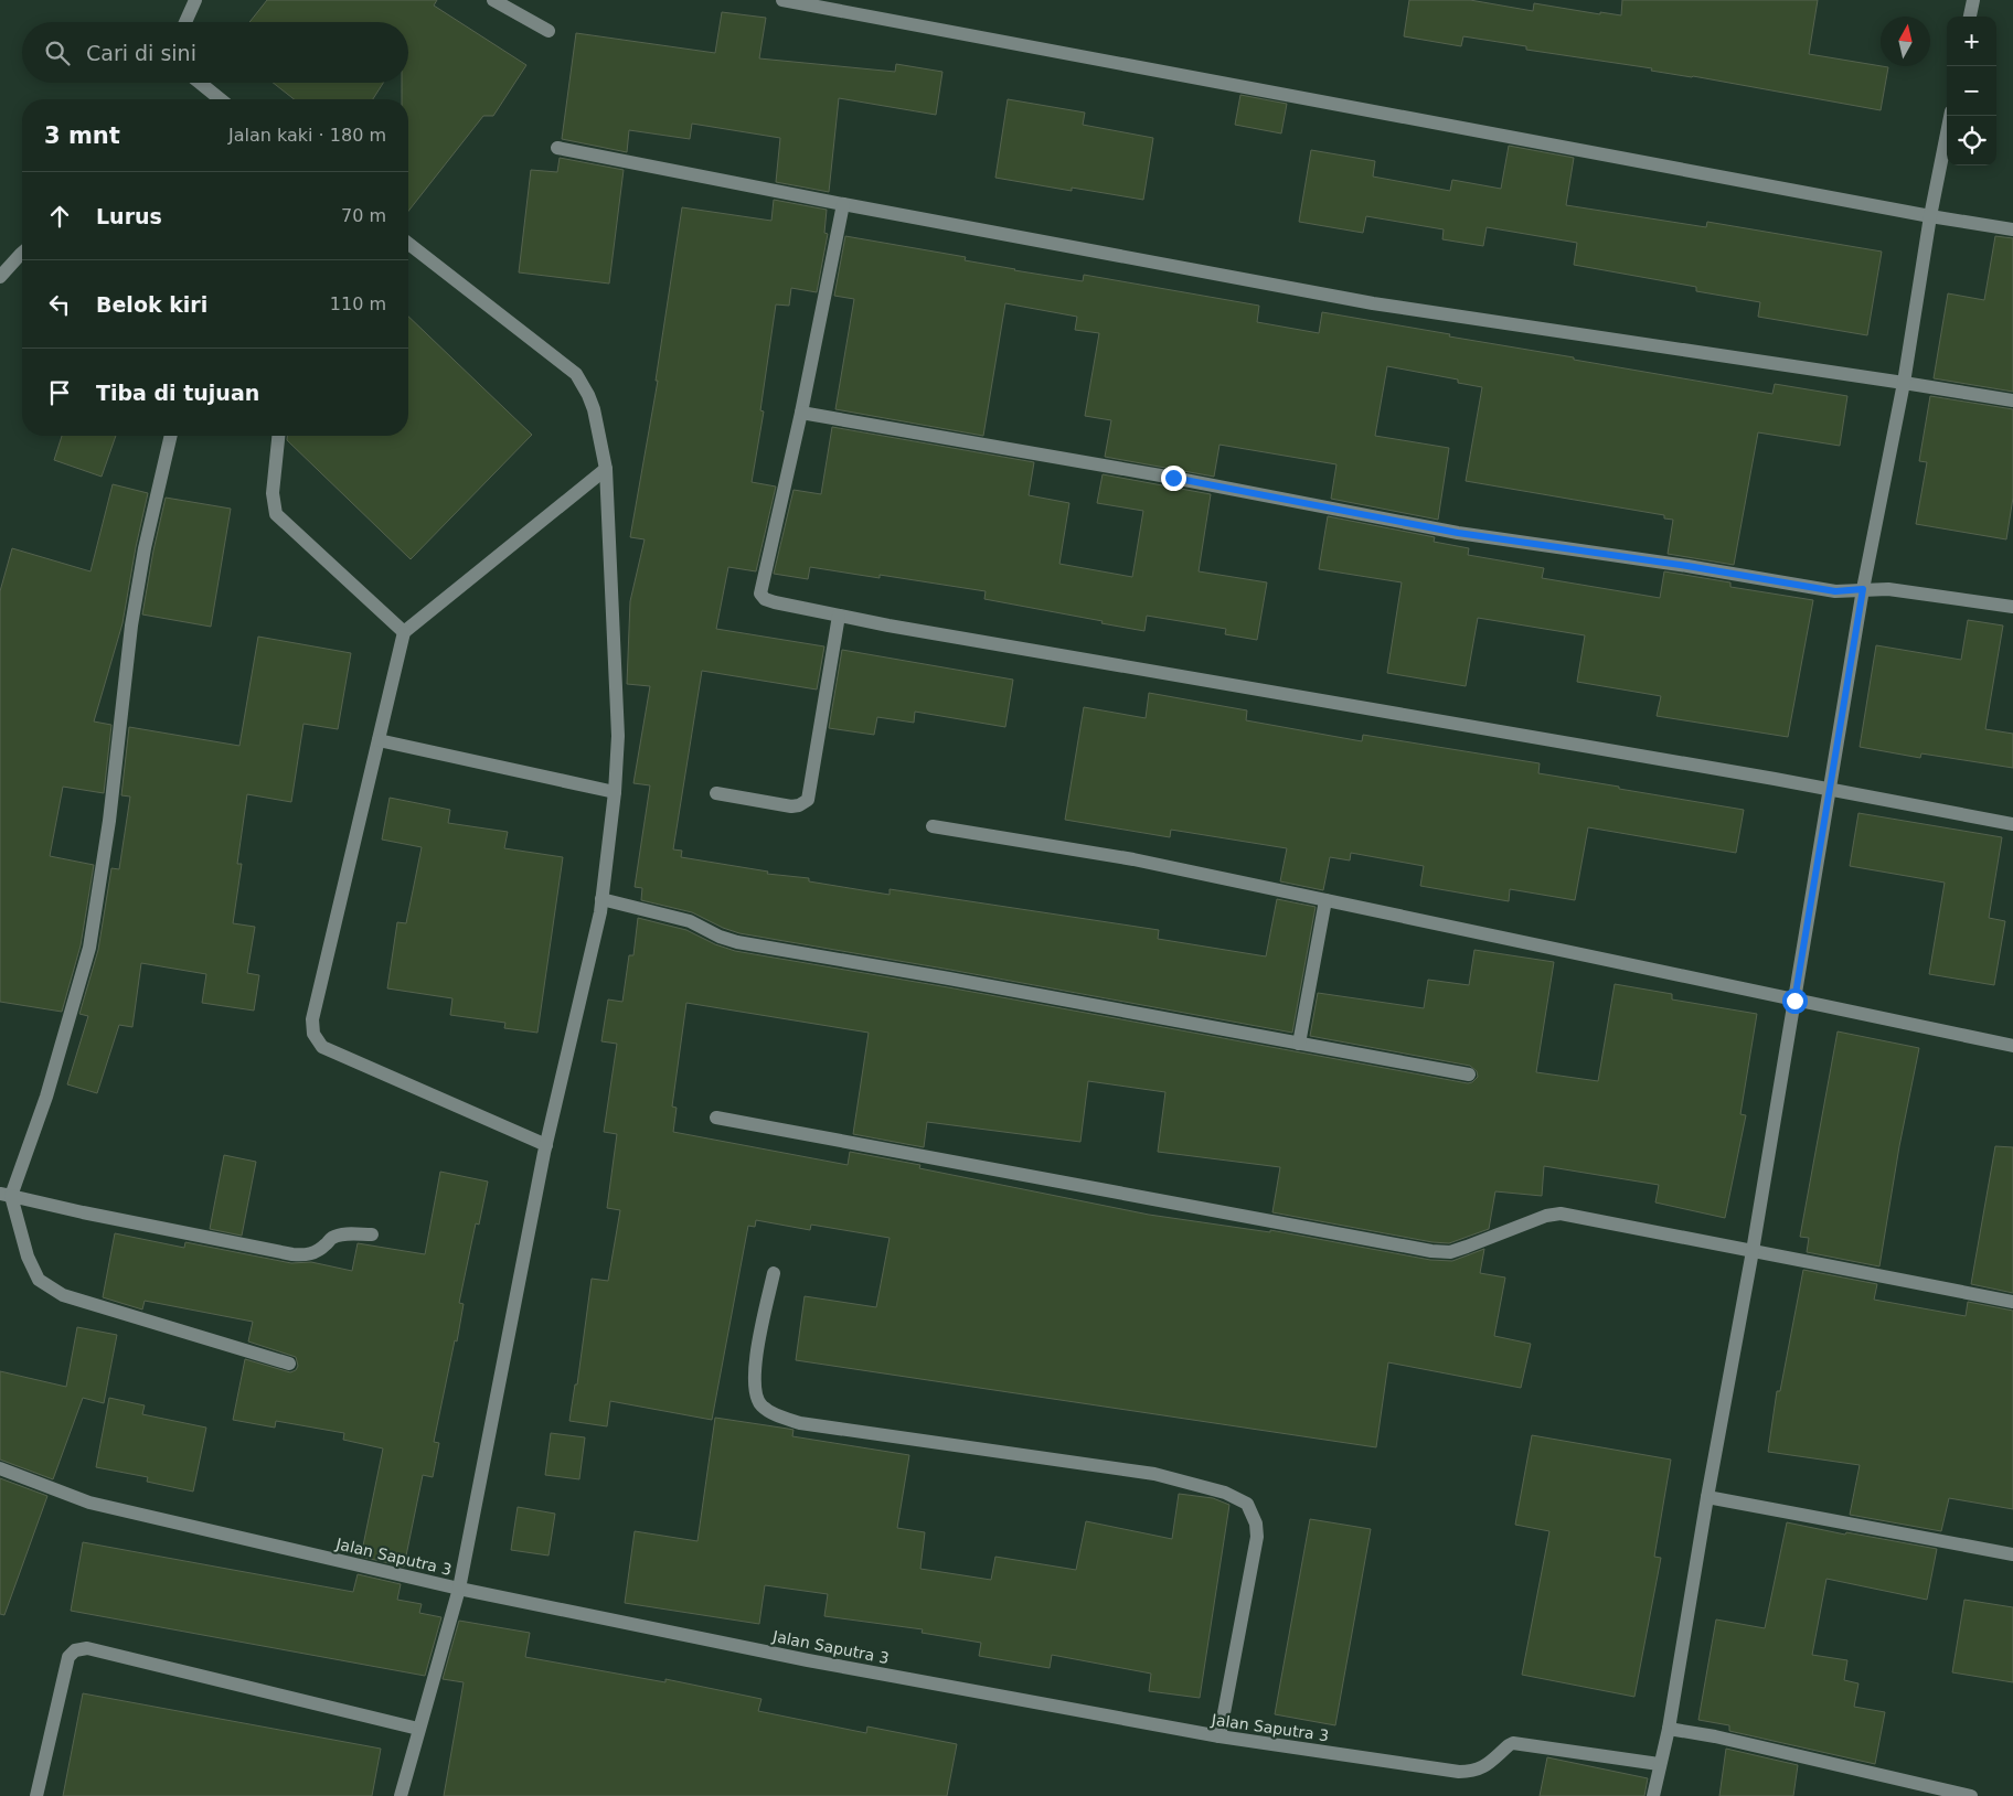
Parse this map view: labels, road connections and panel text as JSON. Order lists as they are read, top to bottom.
{
  "streets": {
    "street": ["Jalan Saputra 3"]
  },
  "north": "top",
  "page": {
    "map_buttons": ["+", "−"],
    "search": "Cari di sini",
    "heading": ["3 mnt", "Jalan kaki · 180 m"],
    "list": [
      ["Lurus", "70 m"],
      ["Belok kiri", "110 m"],
      "Tiba di tujuan"
    ]
  }
}
